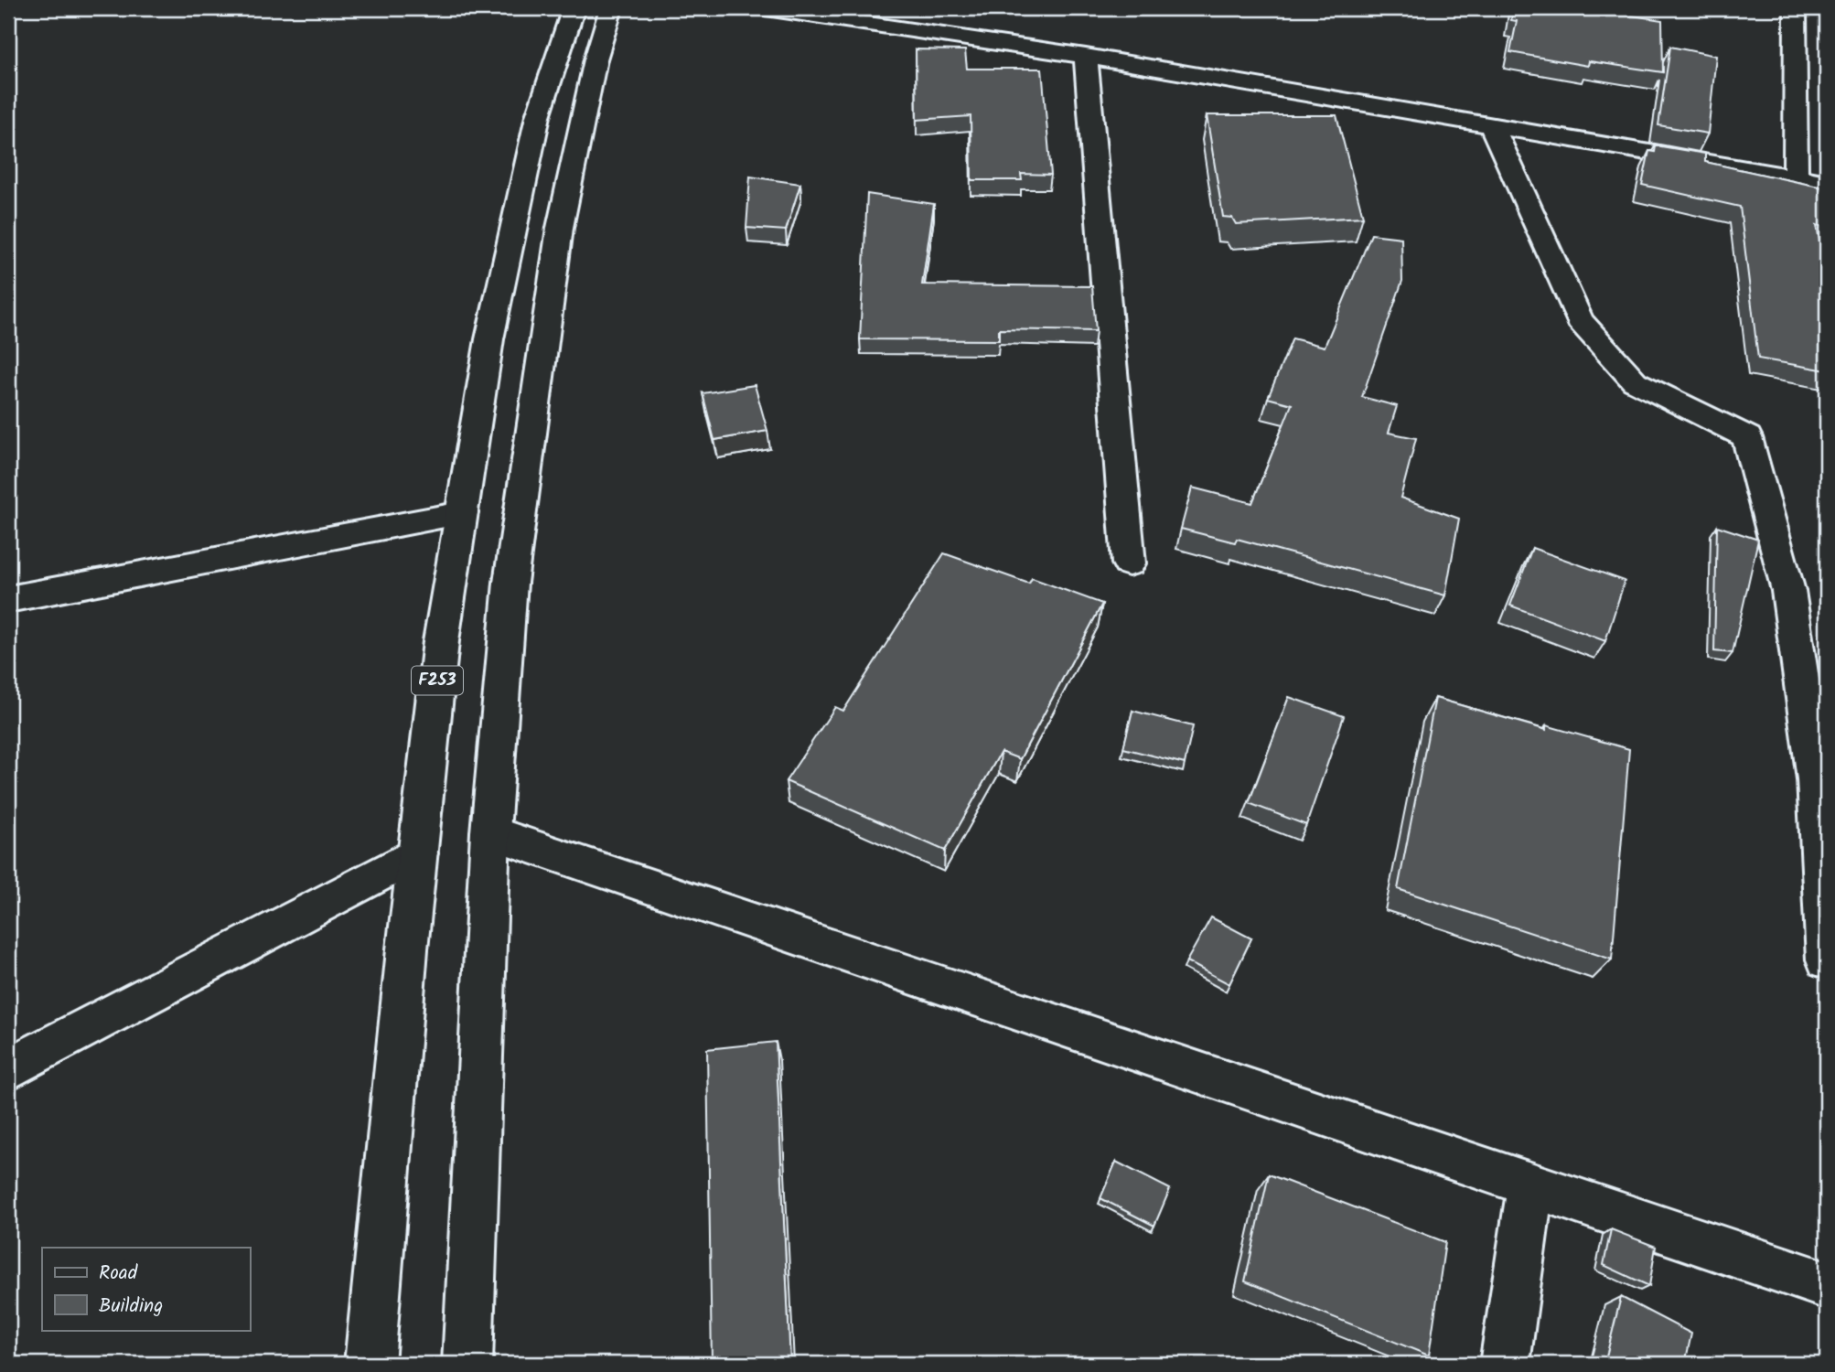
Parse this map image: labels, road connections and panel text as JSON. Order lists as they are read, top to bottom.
{
  "streets": {
    "street": ["F253"]
  },
  "legend": ["Road", "Building"]
}
